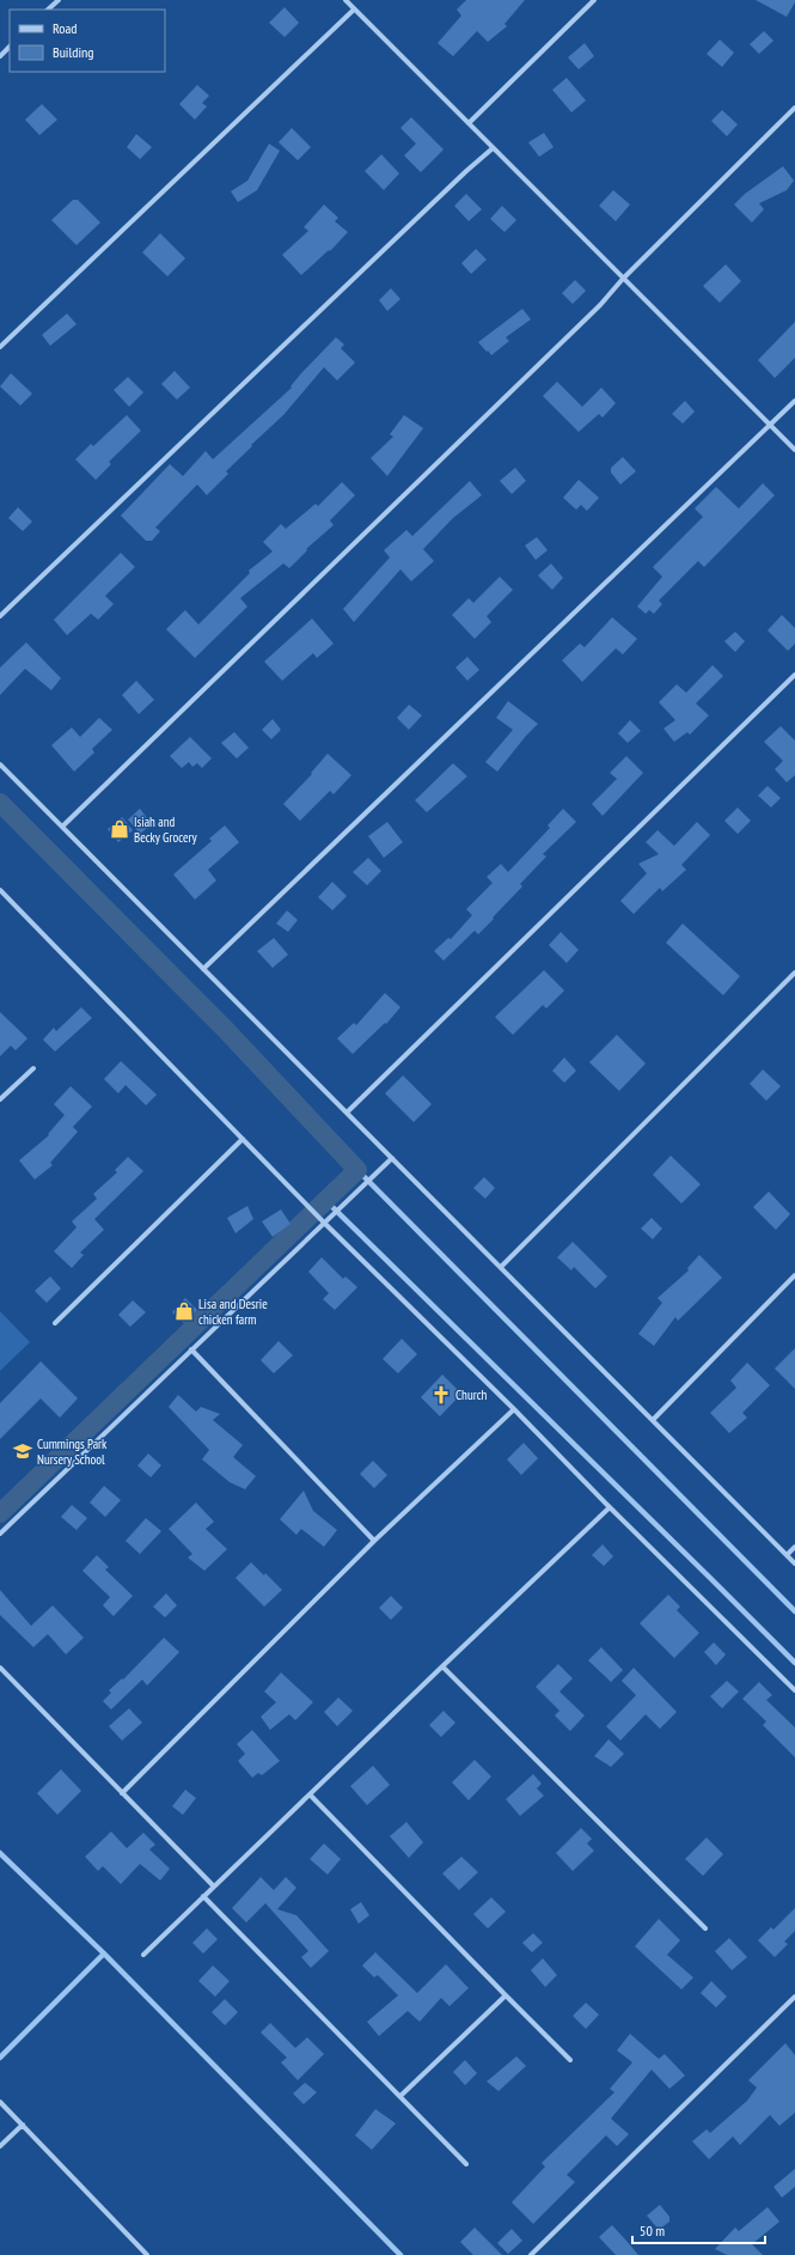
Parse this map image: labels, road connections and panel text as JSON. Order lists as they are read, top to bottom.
{
  "places": {
    "shop": ["Isiah and Becky Grocery", "Lisa and Desrie chicken farm"],
    "church": ["Church"],
    "school or university": ["Cummings Park Nursery School"]
  },
  "legend": ["Road", "Building"],
  "scale_bar": "50 m"
}
